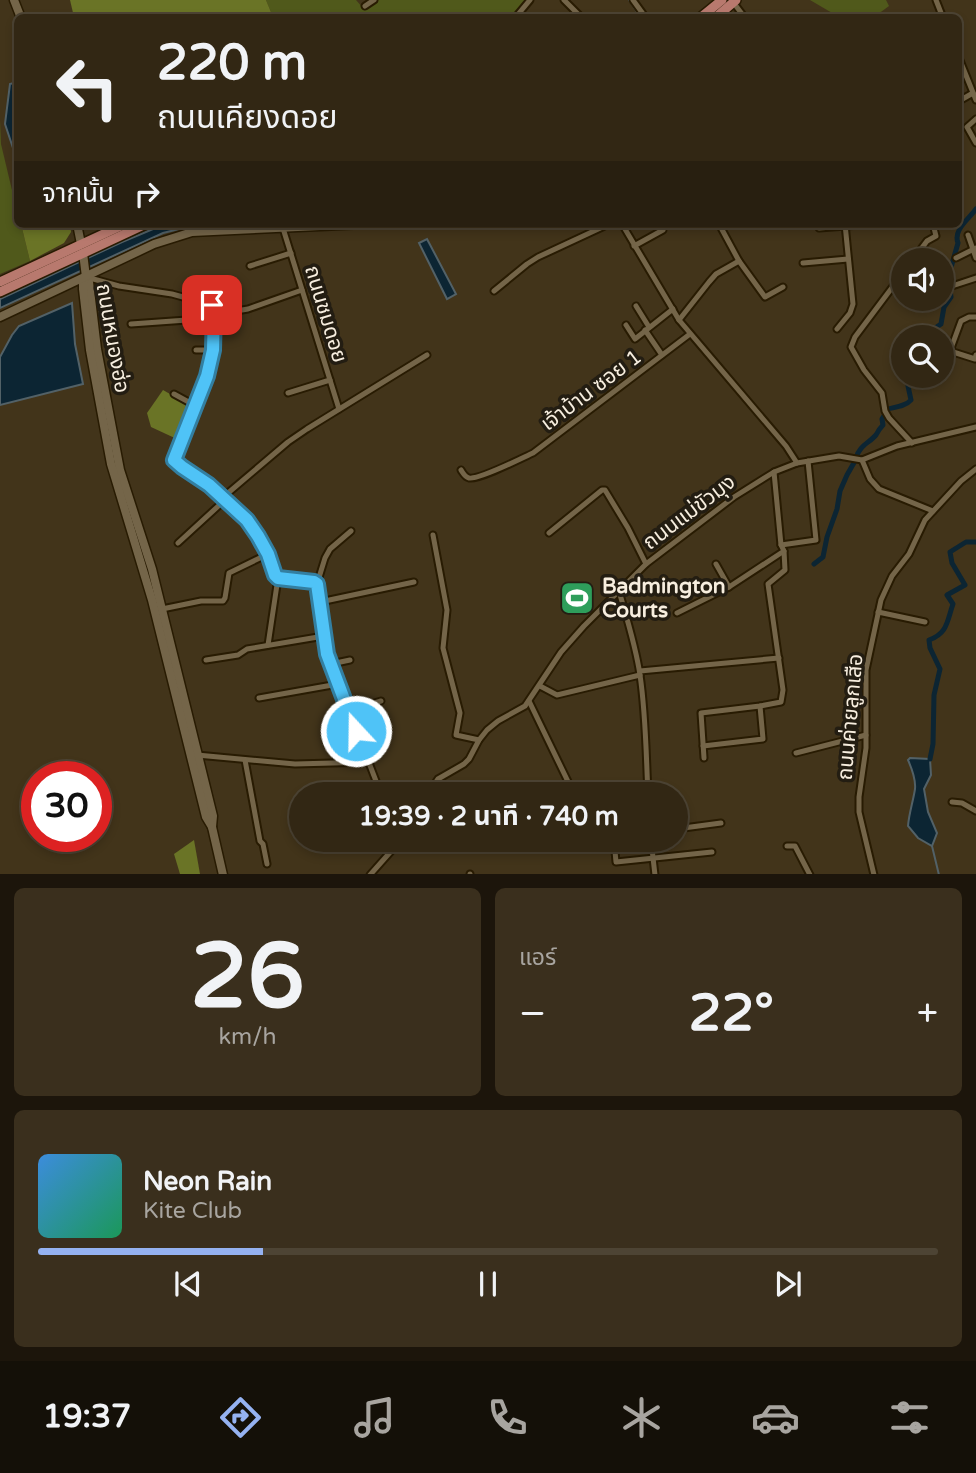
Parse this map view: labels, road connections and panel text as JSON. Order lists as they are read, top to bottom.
{
  "streets": {
    "street": [
      "ถนนชมดอย",
      "ถนนหนองฮ่อ",
      "เจ้าบ้าน ซอย 1",
      "ถนนแม่ขัวมุง",
      "ถนนค่ายลูกเสือ"
    ]
  },
  "places": {
    "sports": ["Badmington Courts"]
  },
  "page": {
    "turn": ["220 m", "ถนนเคียงดอย"],
    "then": "จากนั้น",
    "limit": "30",
    "trip": "19:39 · 2 นาที · 740 m",
    "tile": [
      ["26", "km/h"],
      "แอร์"
    ],
    "heat": ["−", "22°", "+"],
    "song": ["Neon Rain", "Kite Club"],
    "tabs": "19:37"
  }
}
